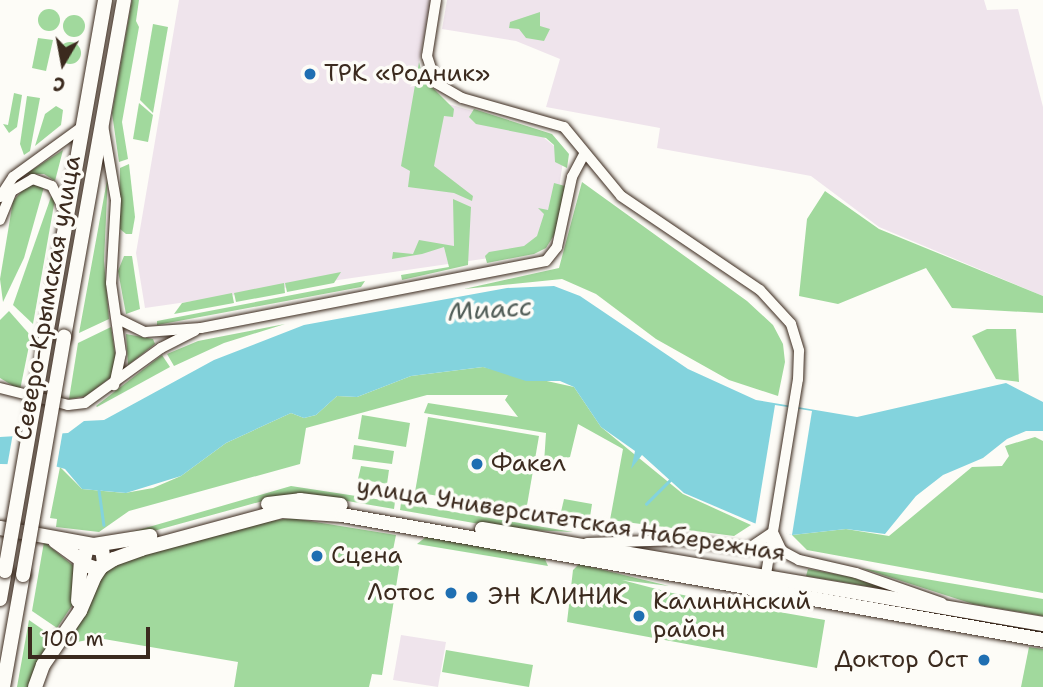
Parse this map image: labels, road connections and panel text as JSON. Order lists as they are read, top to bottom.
{
  "streets": {
    "main road": ["Северо-Крымская улица", "улица Университетская Набережная"]
  },
  "water": ["Миасс"],
  "places": [
    "ТРК «Родник»",
    "Факел",
    "Сцена",
    "Лотос",
    "ЭН КЛИНИК",
    "Калининский район",
    "Доктор Ост"
  ],
  "scale_bar": "100 m",
  "north": "bottom"
}
